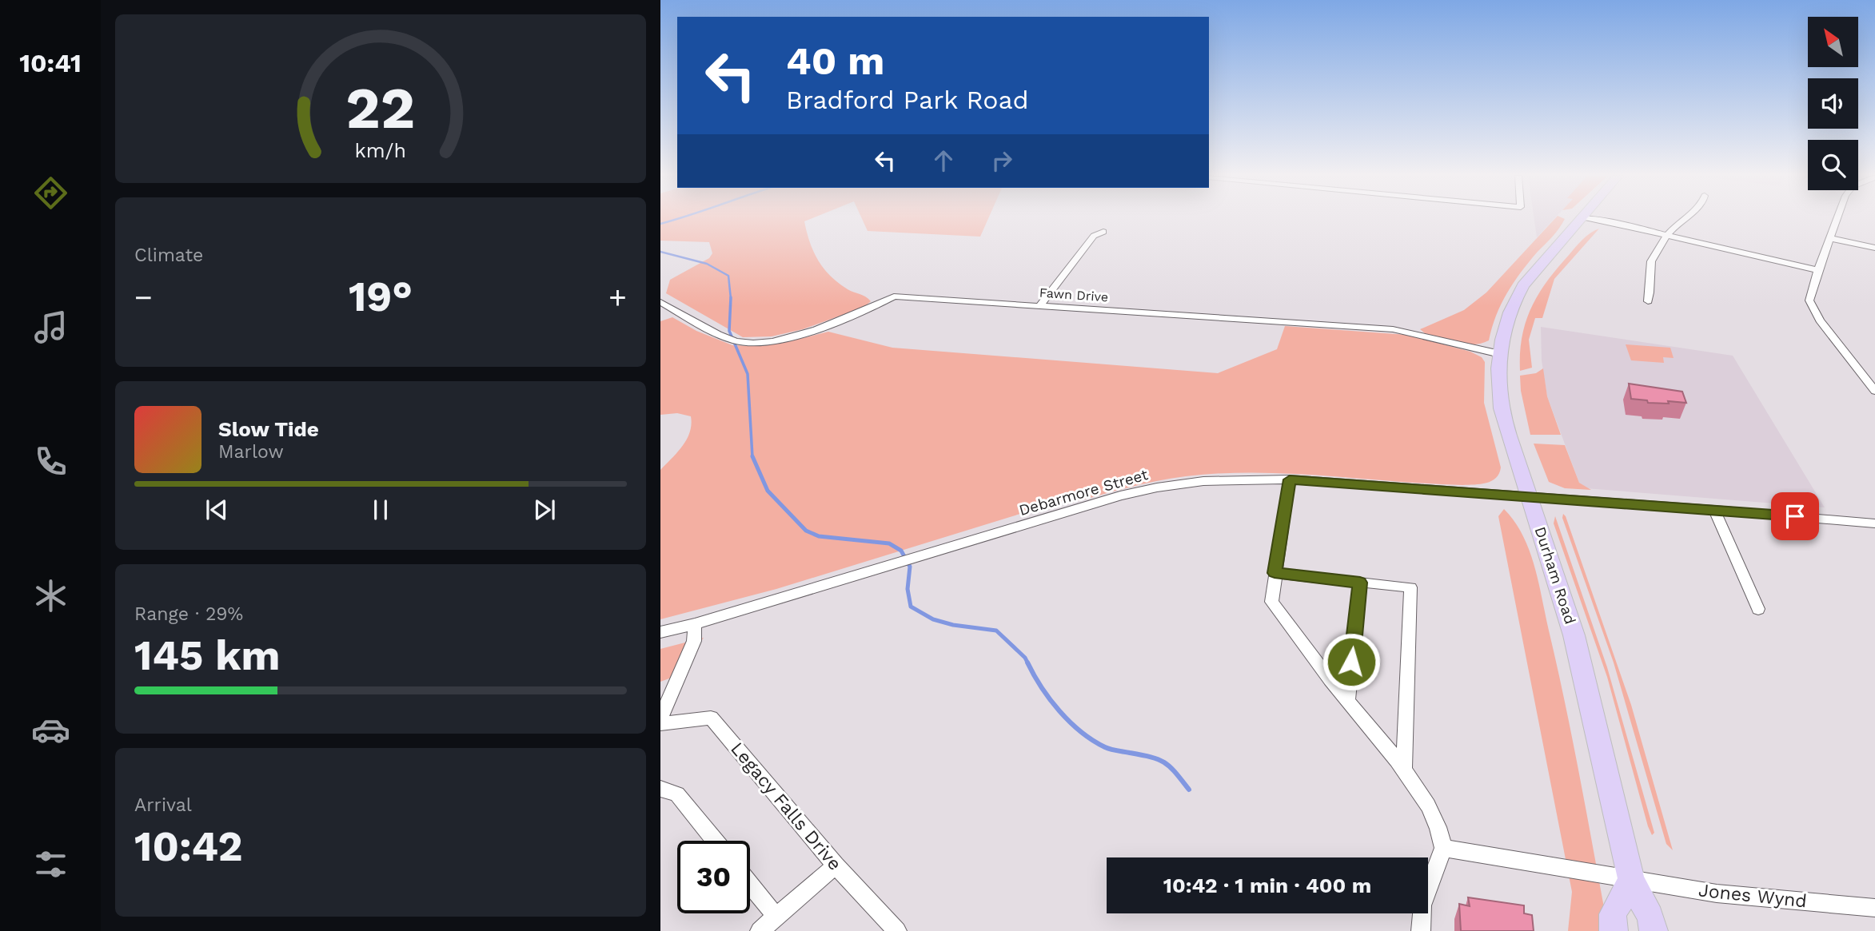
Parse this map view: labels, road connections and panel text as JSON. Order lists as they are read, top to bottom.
{
  "streets": {
    "main road": ["Durham Road"],
    "street": [
      "Fawn Drive",
      "Debarmore Street",
      "Legacy Falls Drive",
      "Jones Wynd"
    ]
  },
  "crossings": [
    ["Fawn Drive", "Durham Road"],
    ["Debarmore Street", "Durham Road"],
    ["Durham Road", "Jones Wynd"]
  ],
  "north": "top left",
  "page": {
    "tabs": "10:41",
    "turn": ["40 m", "Bradford Park Road"],
    "tile": [
      "Climate",
      ["Range · 29%", "145 km"],
      ["Arrival", "10:42"]
    ],
    "heat": ["−", "19°", "+"],
    "song": ["Slow Tide", "Marlow"],
    "limit": "30",
    "trip": "10:42 · 1 min · 400 m",
    "gauge": ["22", "km/h"]
  }
}
